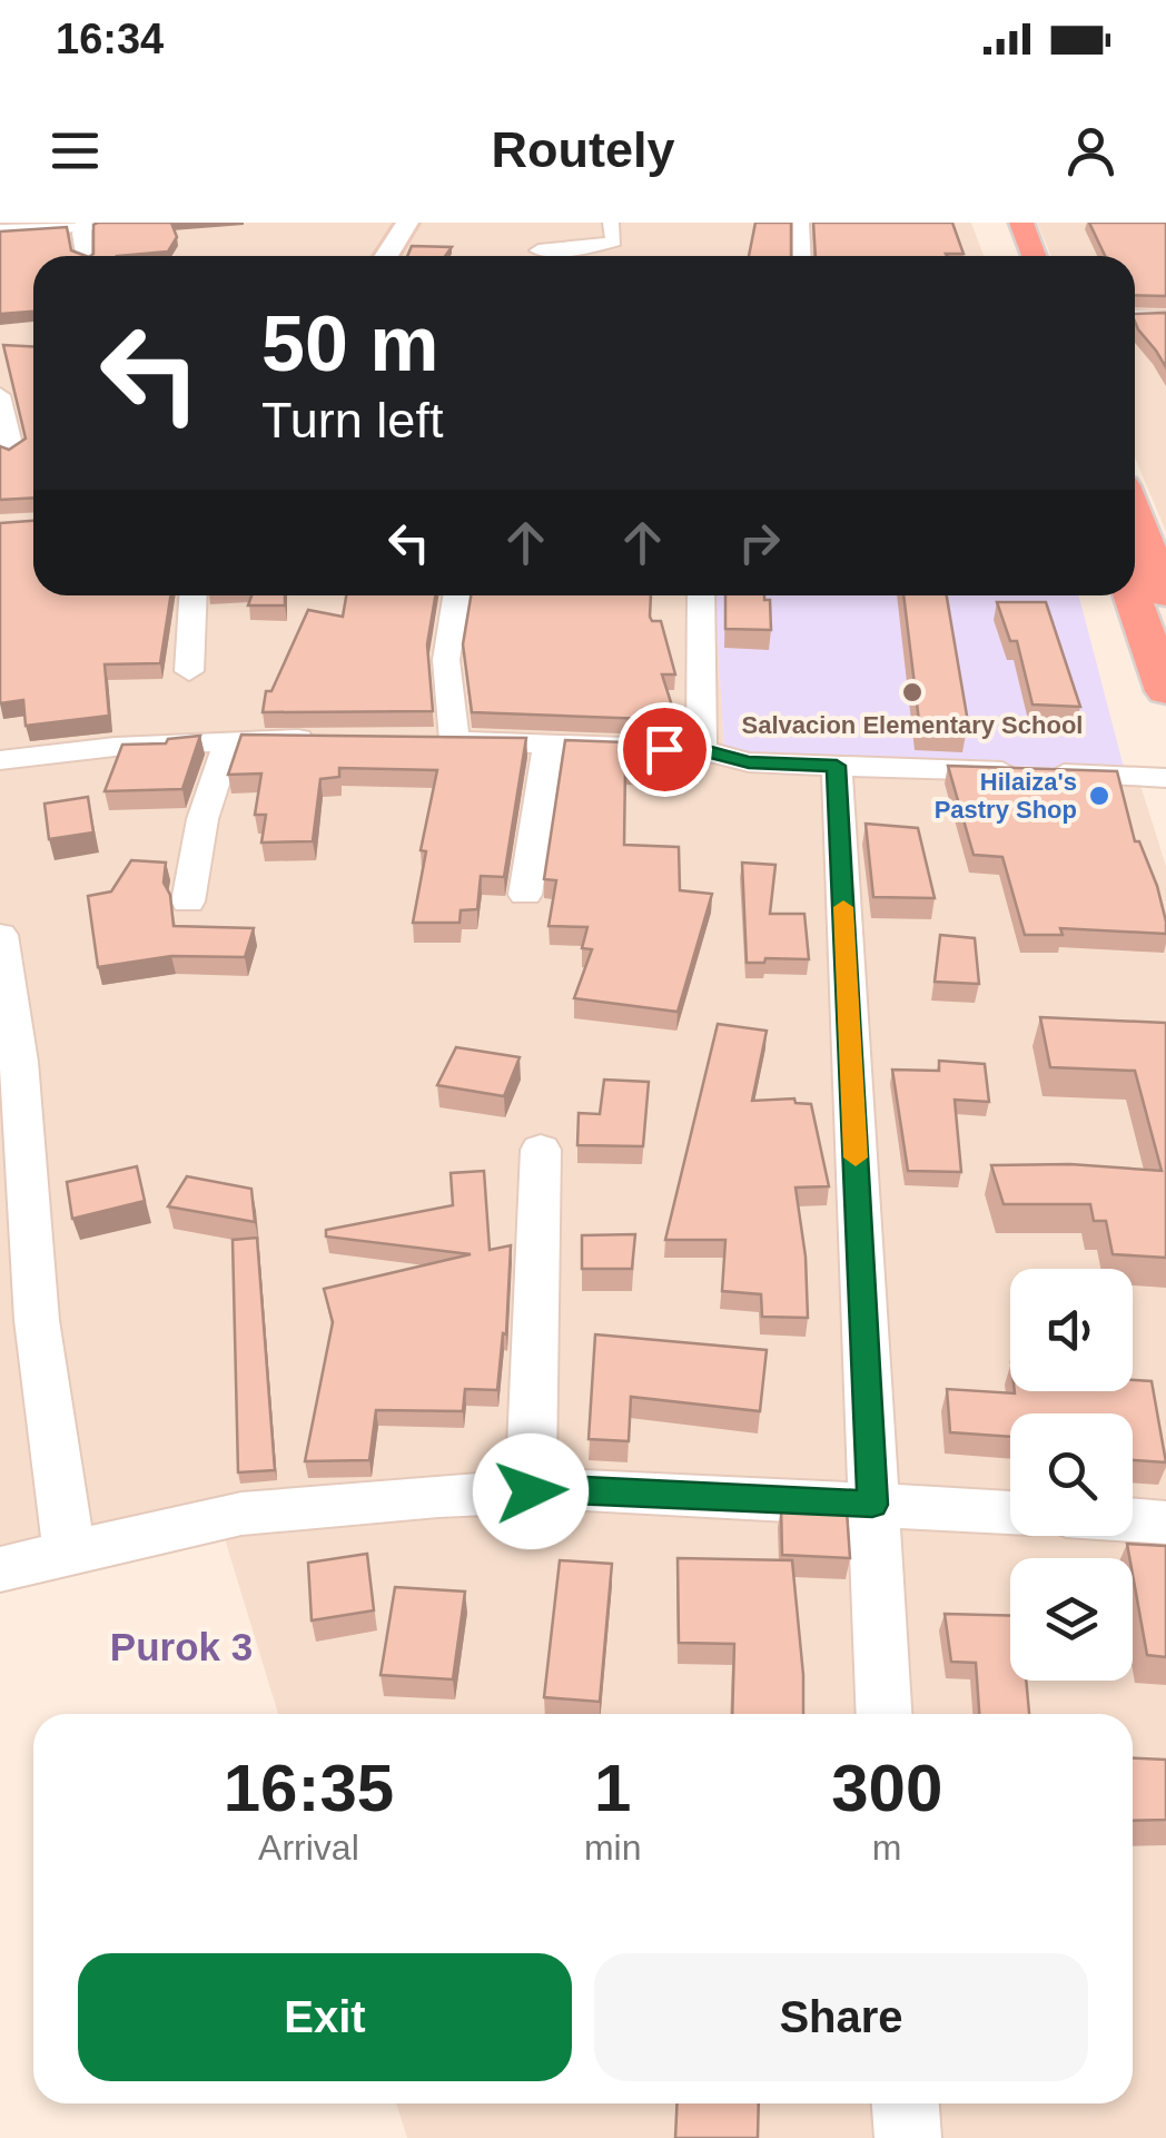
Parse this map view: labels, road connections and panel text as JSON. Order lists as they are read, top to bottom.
{
  "districts": ["Purok 3"],
  "places": ["Salvacion Elementary School", "Hilaiza's Pastry Shop"],
  "page": {
    "status": "16:34",
    "header": "Routely",
    "turn": ["50 m", "Turn left"],
    "eta": [
      "16:35",
      "Arrival",
      "1",
      "min",
      "300",
      "m"
    ],
    "buttons": ["Exit", "Share"]
  }
}
